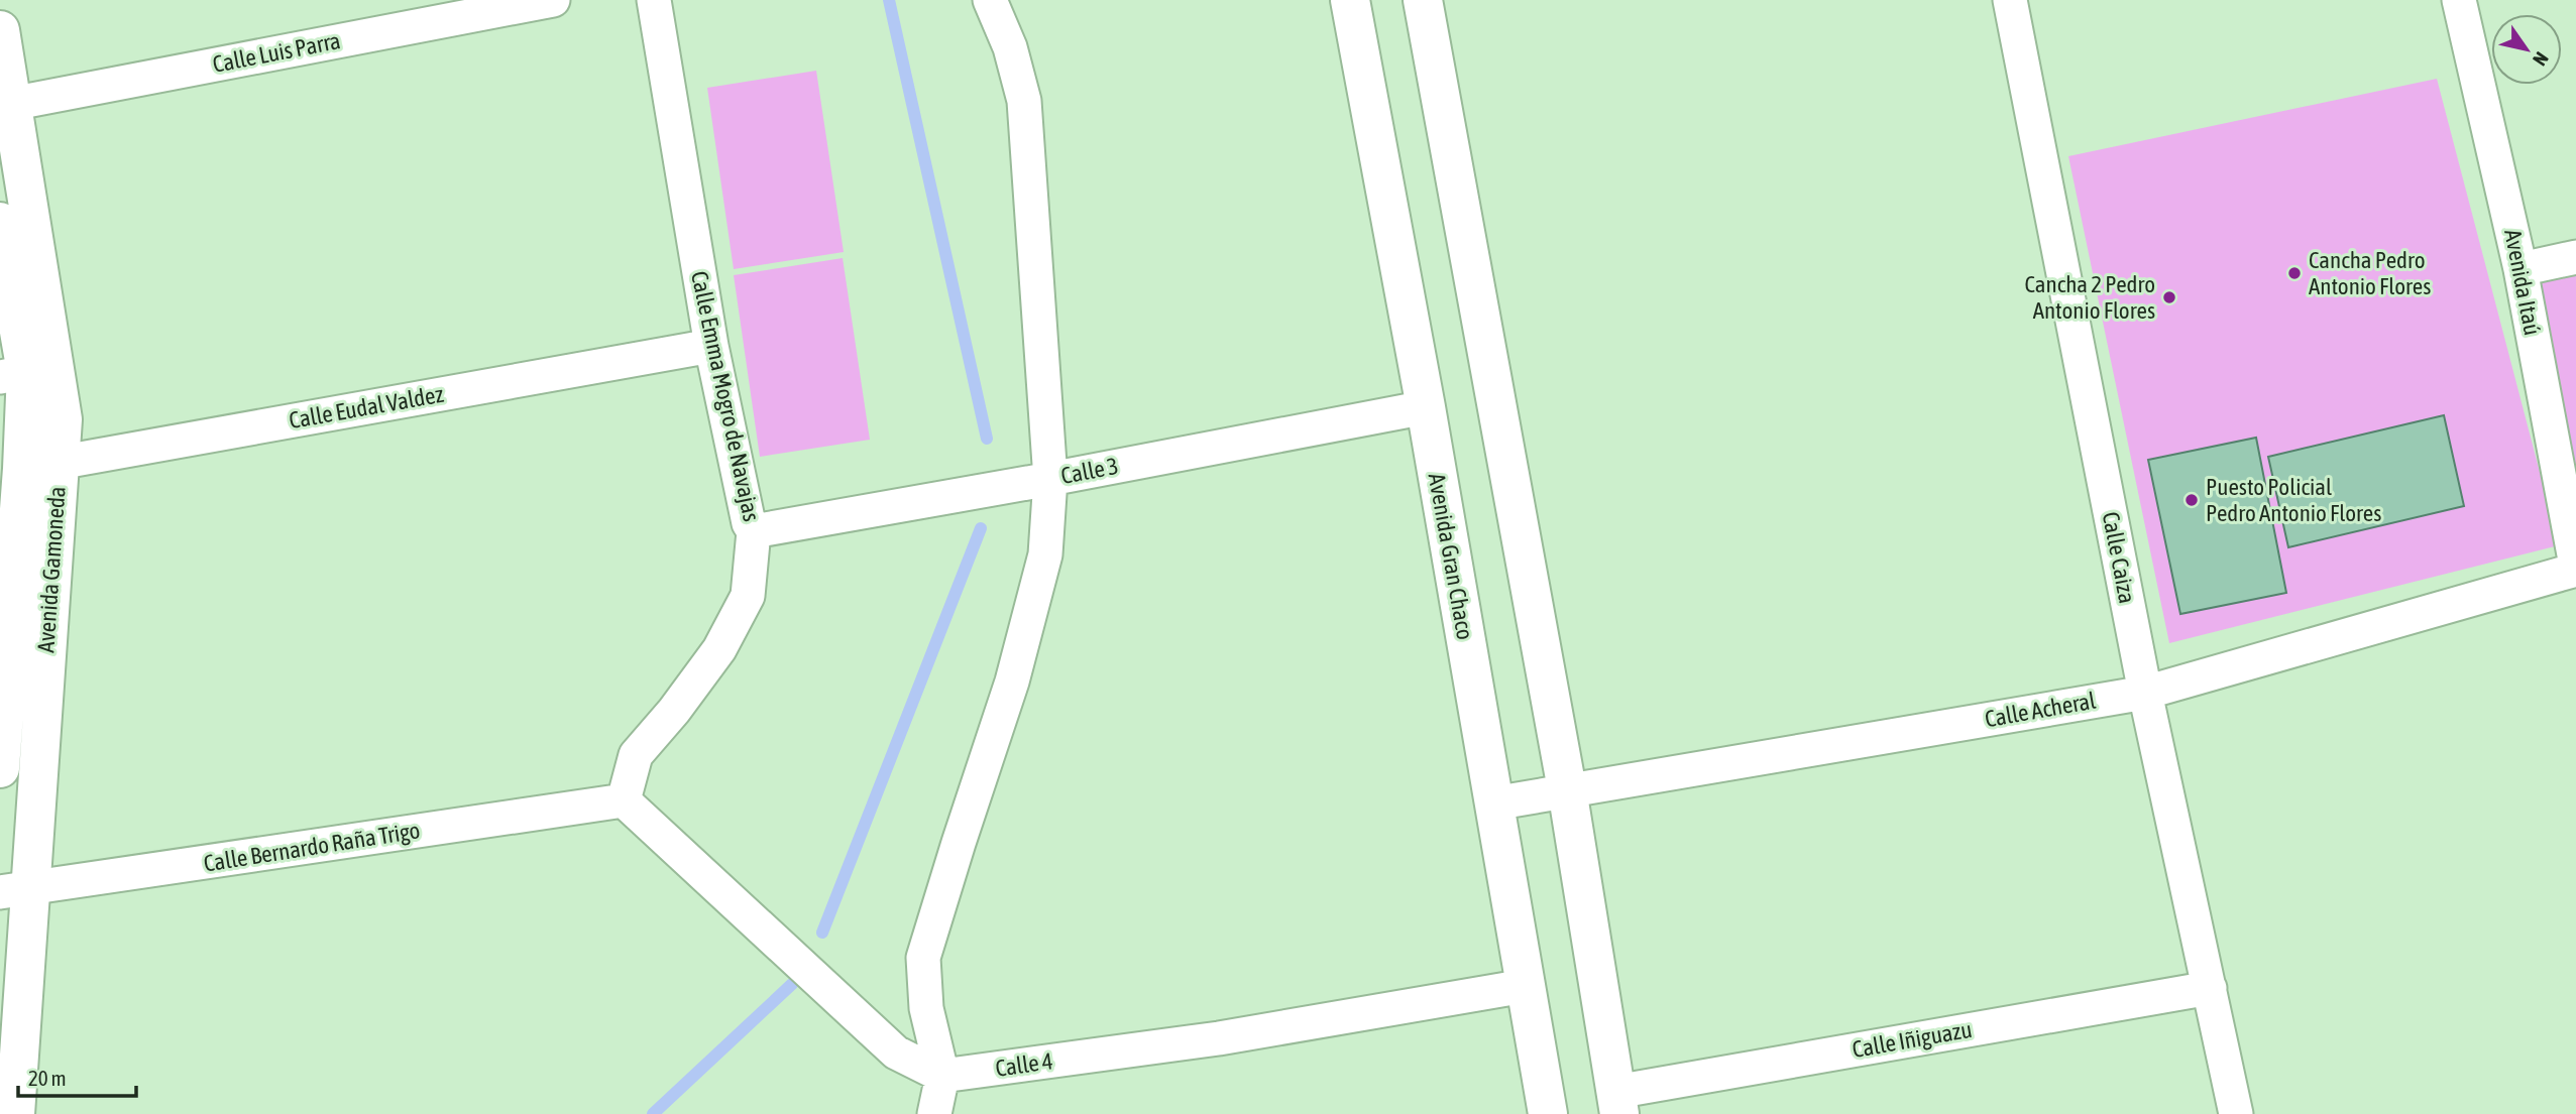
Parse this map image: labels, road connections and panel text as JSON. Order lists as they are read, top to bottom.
{
  "streets": {
    "main road": ["Avenida Gran Chaco", "Avenida Gamoneda"],
    "street": [
      "Calle Luis Parra",
      "Avenida Itaú",
      "Calle Emma Mogro de Navajas",
      "Calle Eudal Valdez",
      "Calle 3",
      "Calle Caiza",
      "Calle Acheral",
      "Calle Bernardo Raña Trigo",
      "Calle Iñiguazu",
      "Calle 4"
    ]
  },
  "crossings": [
    ["Calle Luis Parra", "Avenida Gamoneda"],
    ["Avenida Itaú", "Calle Acheral"],
    ["Calle Emma Mogro de Navajas", "Calle Eudal Valdez"],
    ["Calle Emma Mogro de Navajas", "Calle 3"],
    ["Calle Emma Mogro de Navajas", "Calle Bernardo Raña Trigo"],
    ["Calle Eudal Valdez", "Avenida Gamoneda"],
    ["Calle 3", "Avenida Gran Chaco"],
    ["Avenida Gran Chaco", "Calle Acheral"],
    ["Avenida Gran Chaco", "Calle 4"],
    ["Calle Caiza", "Calle Acheral"],
    ["Calle Caiza", "Calle Iñiguazu"],
    ["Avenida Gamoneda", "Calle Bernardo Raña Trigo"]
  ],
  "places": ["Cancha Pedro Antonio Flores", "Cancha 2 Pedro Antonio Flores", "Puesto Policial Pedro Antonio Flores"],
  "scale_bar": "20 m",
  "north": "bottom right"
}
